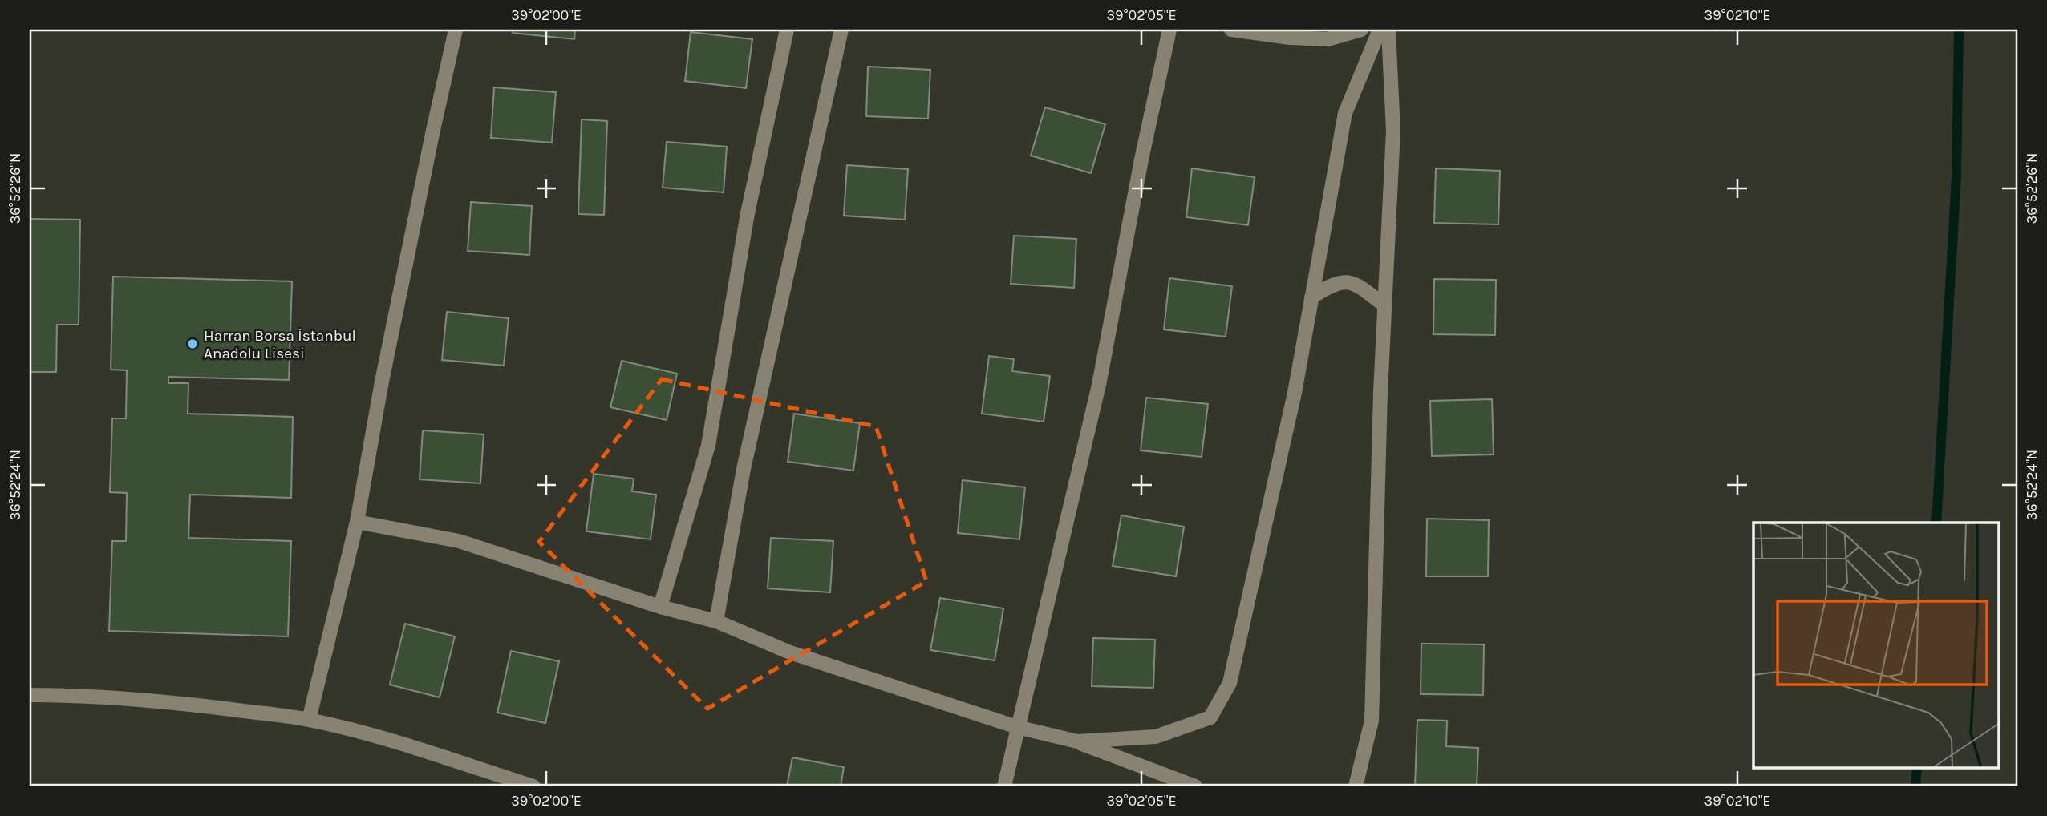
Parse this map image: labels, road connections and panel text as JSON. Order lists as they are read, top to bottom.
{
  "places": ["Harran Borsa İstanbul Anadolu Lisesi"],
  "coordinates": [
    "39°02'00\"E",
    "39°02'05\"E",
    "39°02'10\"E",
    "36°52'26\"N",
    "36°52'24\"N"
  ]
}
